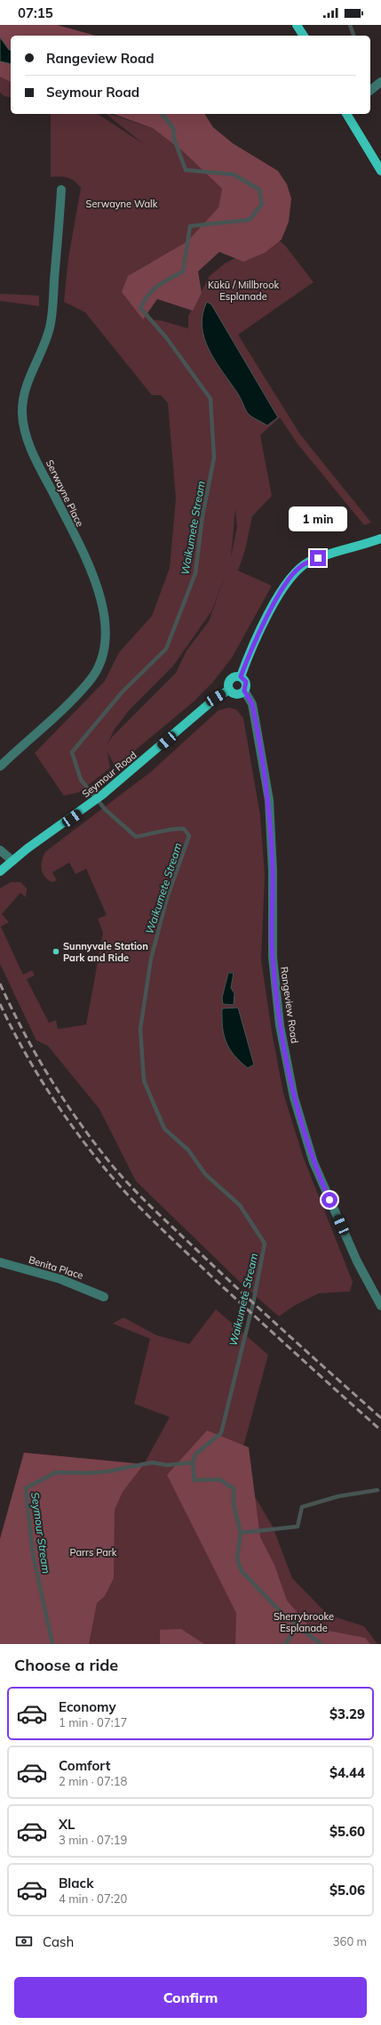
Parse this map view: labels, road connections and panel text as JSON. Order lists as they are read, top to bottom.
{
  "streets": {
    "main road": ["Seymour Road"],
    "street": ["Serwayne Place", "Rangeview Road", "Benita Place"]
  },
  "crossings": [
    ["Seymour Road", "Rangeview Road"]
  ],
  "water": ["Waikumete Stream", "Seymour Stream"],
  "parks": [
    "Serwayne Walk",
    "Kūkū / Millbrook Esplanade",
    "Parrs Park",
    "Sherrybrooke Esplanade"
  ],
  "places": ["Sunnyvale Station Park and Ride"],
  "page": {
    "status": "07:15",
    "banner": ["Rangeview Road", "Seymour Road"],
    "bubble": "1 min",
    "heading": "Choose a ride",
    "list": [
      {
        "name": "Economy",
        "note": "1 min · 07:17",
        "value": "$3.29"
      },
      {
        "name": "Comfort",
        "note": "2 min · 07:18",
        "value": "$4.44"
      },
      {
        "name": "XL",
        "note": "3 min · 07:19",
        "value": "$5.60"
      },
      {
        "name": "Black",
        "note": "4 min · 07:20",
        "value": "$5.06"
      }
    ],
    "pay": ["Cash", "360 m"],
    "buttons": "Confirm"
  }
}
